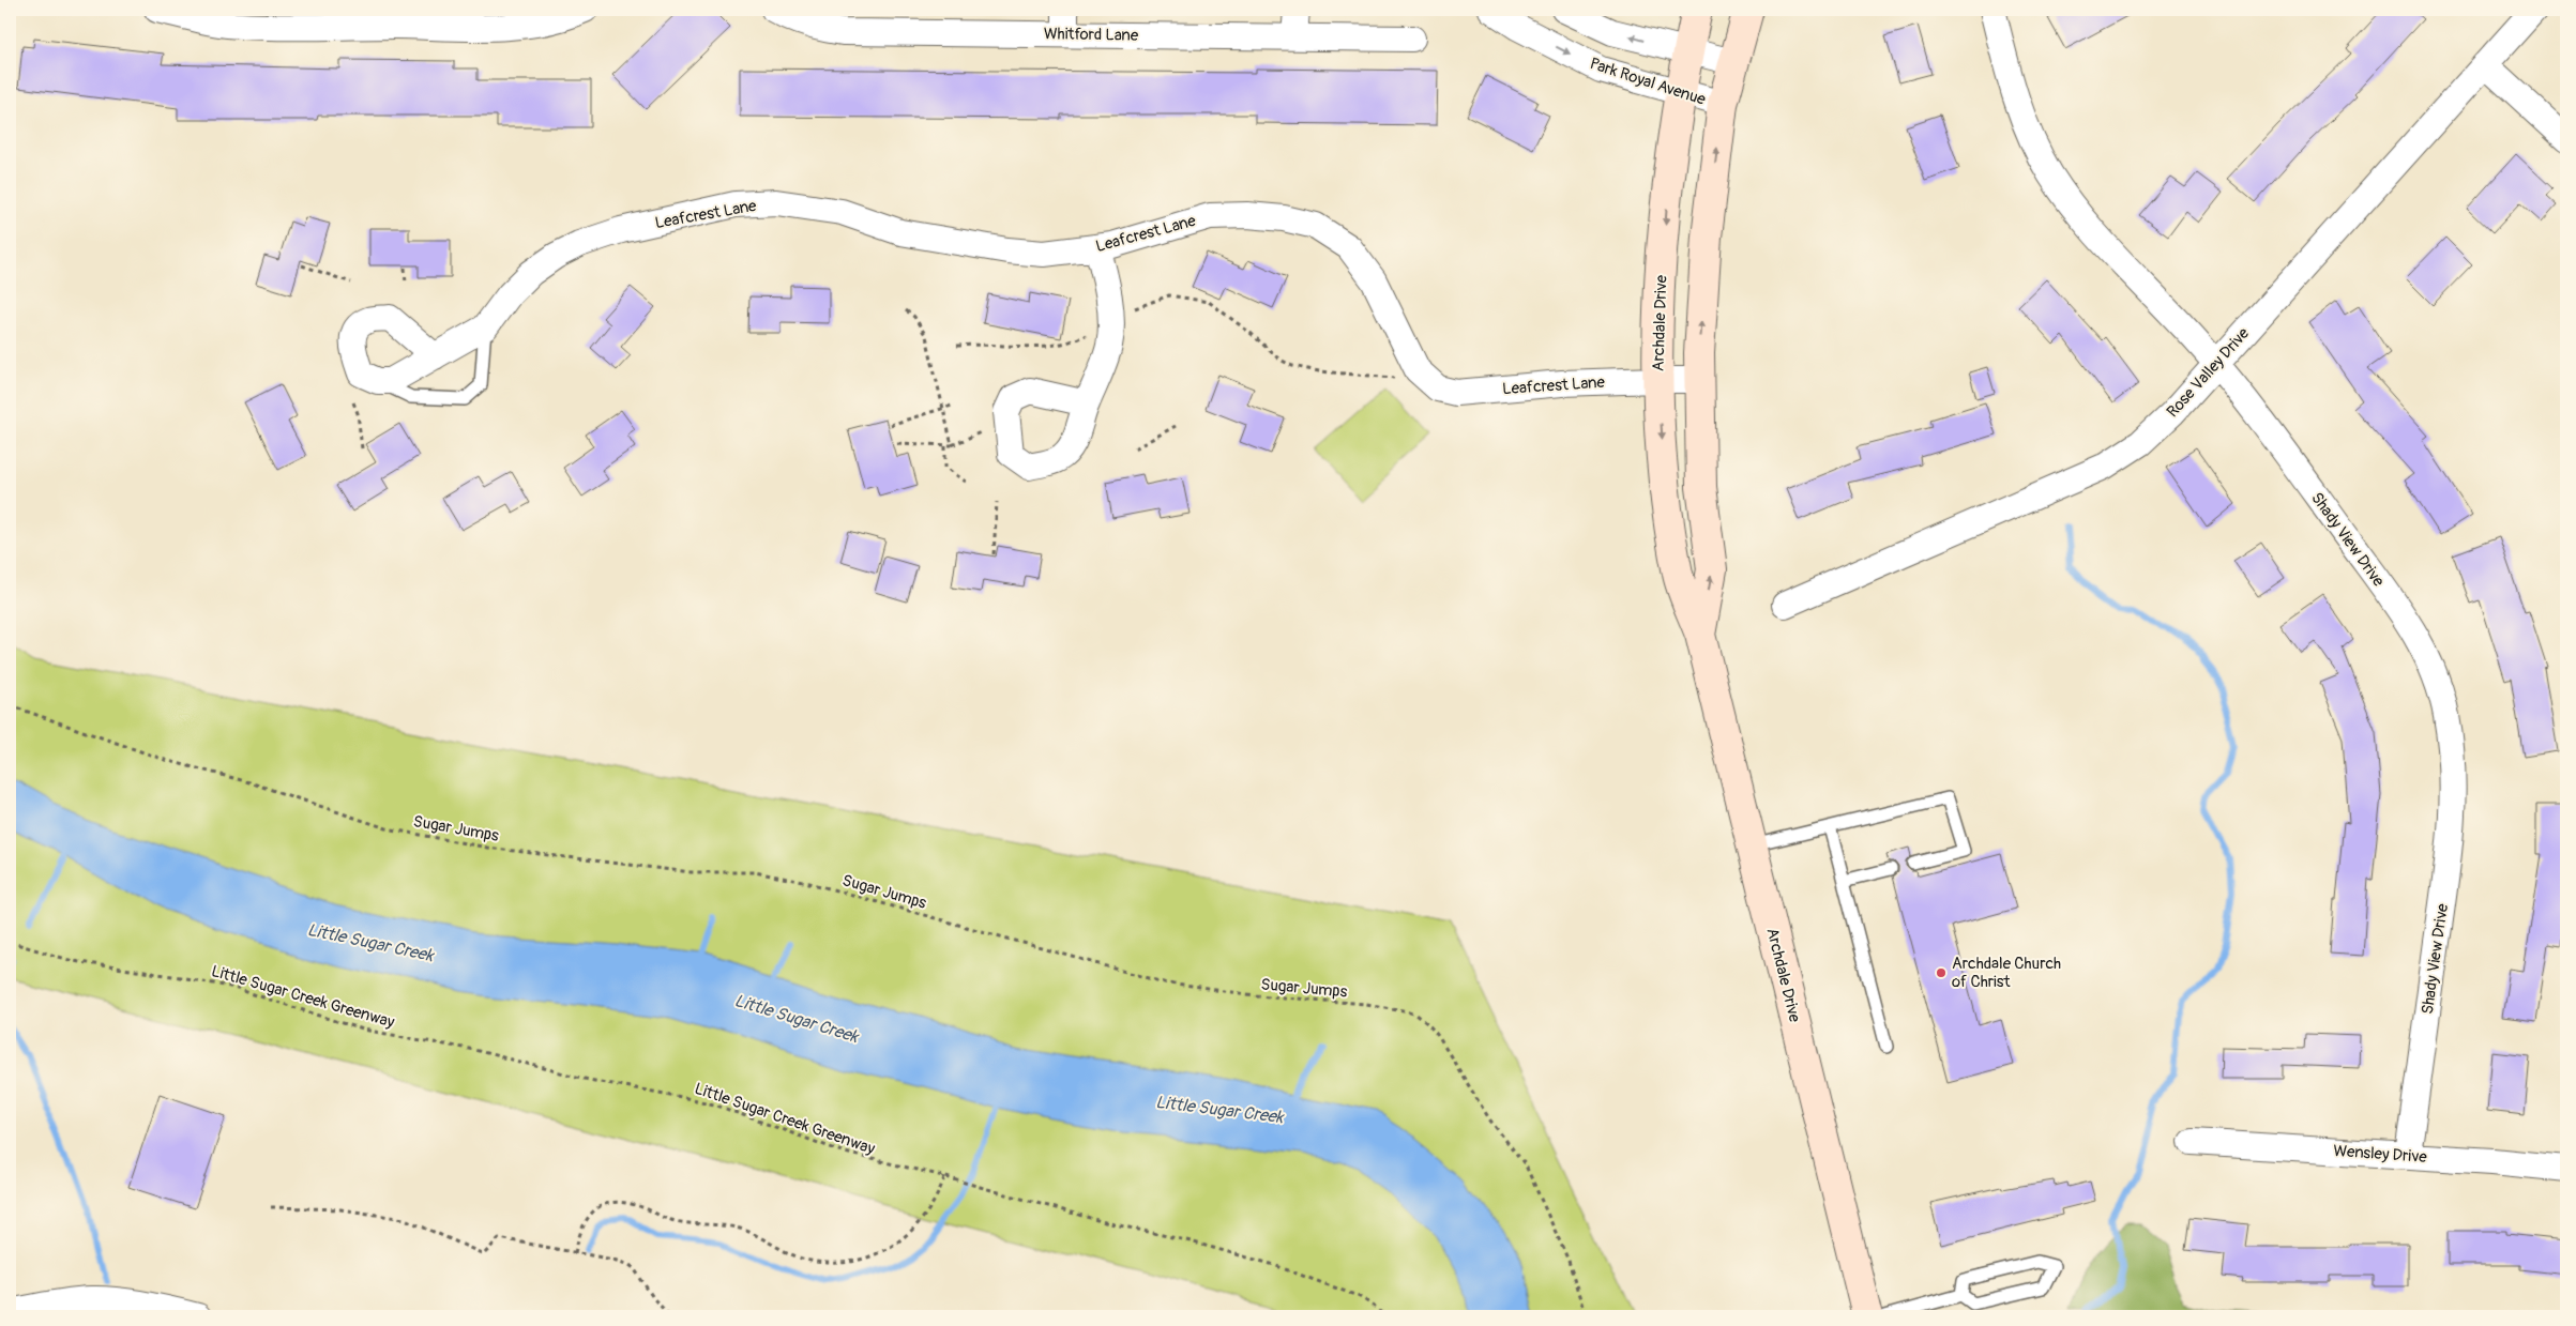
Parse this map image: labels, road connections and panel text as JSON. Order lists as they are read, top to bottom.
{
  "streets": {
    "street": [
      "Whitford Lane",
      "Park Royal Avenue",
      "Leafcrest Lane",
      "Archdale Drive",
      "Rose Valley Drive",
      "Shady View Drive",
      "Wensley Drive"
    ],
    "path": ["Sugar Jumps", "Little Sugar Creek Greenway"]
  },
  "crossings": [
    ["Park Royal Avenue", "Archdale Drive"],
    ["Leafcrest Lane", "Archdale Drive"],
    ["Rose Valley Drive", "Shady View Drive"],
    ["Shady View Drive", "Wensley Drive"]
  ],
  "water": ["Little Sugar Creek"],
  "places": ["Archdale Church of Christ"]
}
